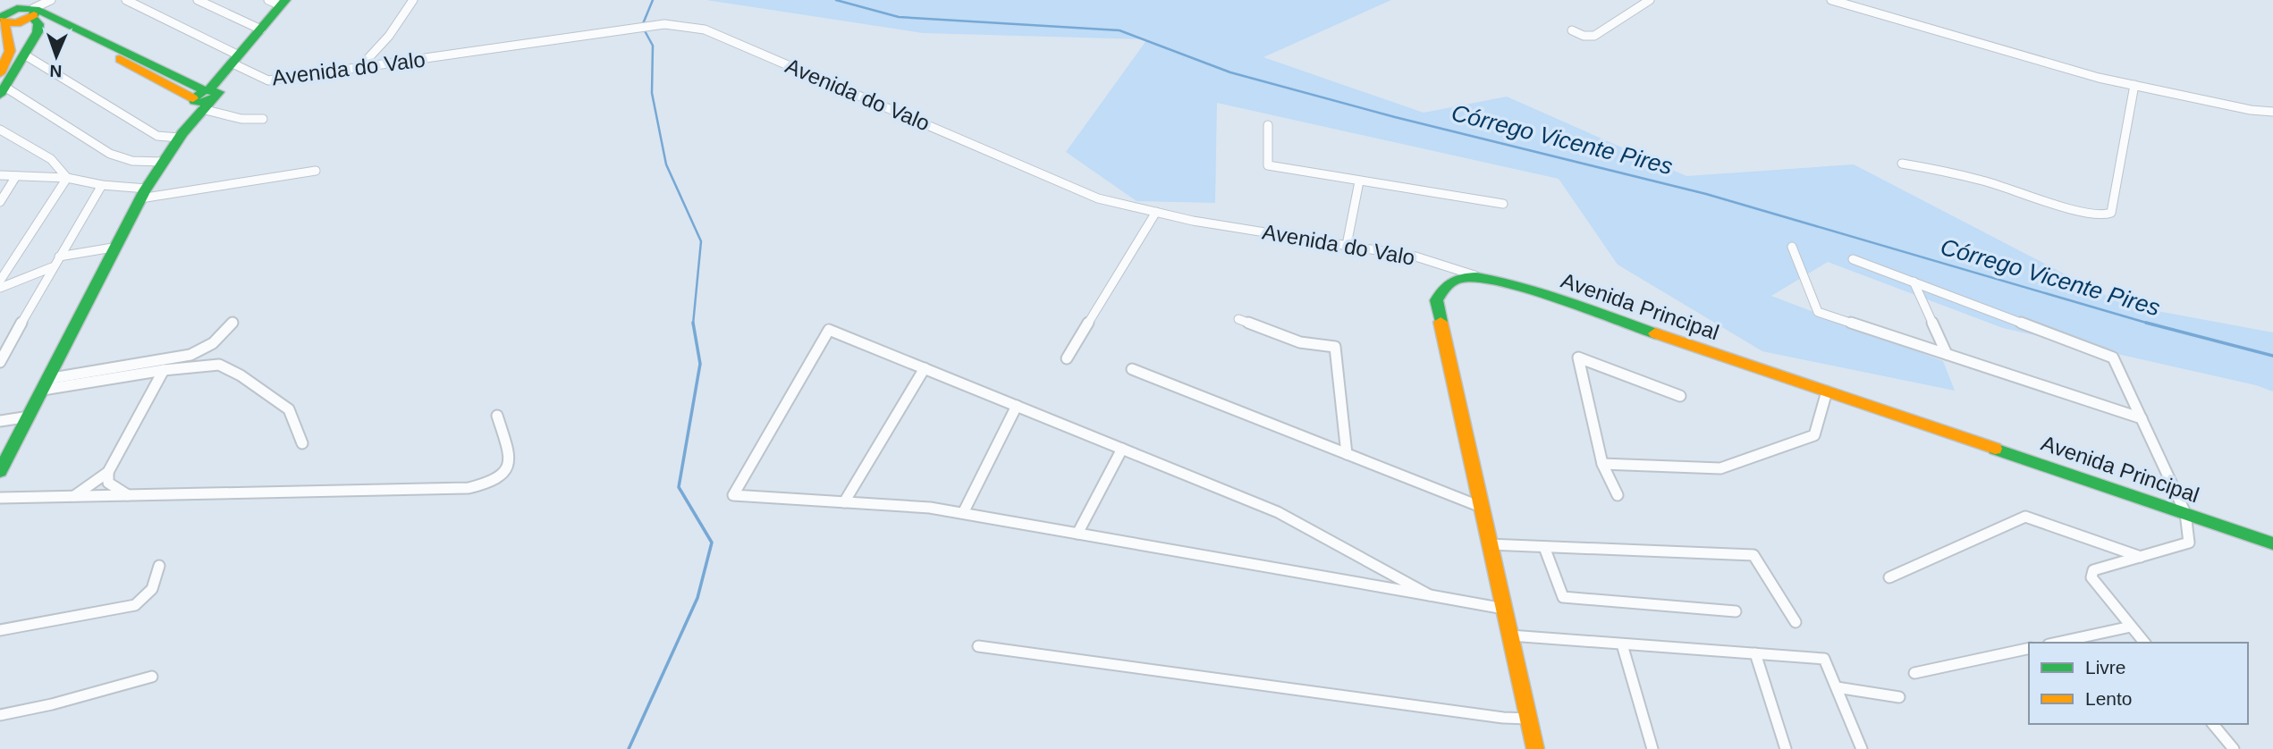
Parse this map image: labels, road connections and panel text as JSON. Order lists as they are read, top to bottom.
{
  "streets": {
    "street": ["Avenida do Valo", "Avenida Principal"]
  },
  "crossings": [
    ["Avenida do Valo", "Avenida Principal"]
  ],
  "water": ["Córrego Vicente Pires"],
  "legend": ["Livre", "Lento"],
  "north": "bottom"
}
